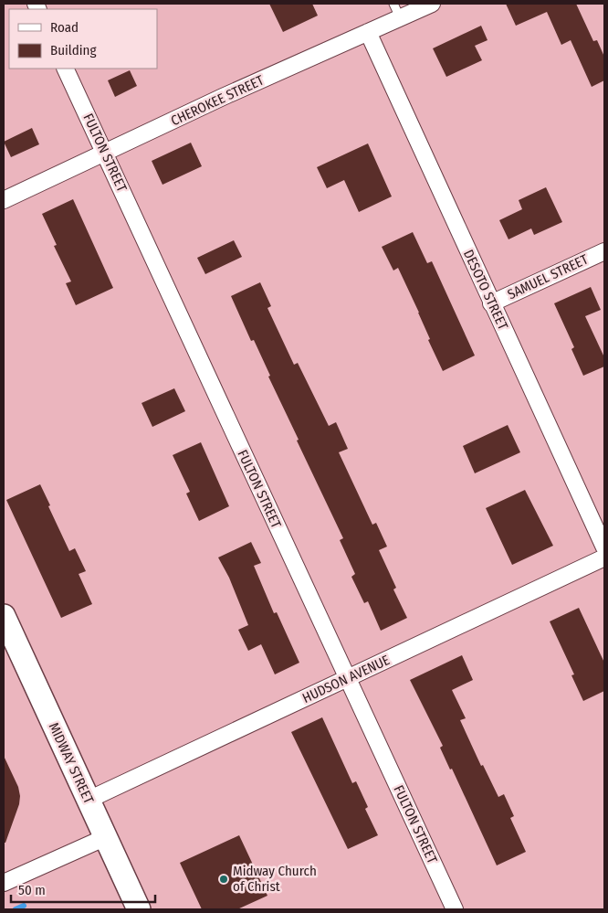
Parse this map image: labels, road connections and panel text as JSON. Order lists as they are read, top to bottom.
{
  "streets": {
    "street": [
      "CHEROKEE STREET",
      "FULTON STREET",
      "SAMUEL STREET",
      "DESOTO STREET",
      "HUDSON AVENUE",
      "MIDWAY STREET"
    ]
  },
  "crossings": [
    ["CHEROKEE STREET", "FULTON STREET"],
    ["CHEROKEE STREET", "DESOTO STREET"],
    ["FULTON STREET", "HUDSON AVENUE"],
    ["SAMUEL STREET", "DESOTO STREET"],
    ["HUDSON AVENUE", "MIDWAY STREET"]
  ],
  "places": ["Midway Church of Christ"],
  "legend": ["Road", "Building"],
  "scale_bar": "50 m"
}
